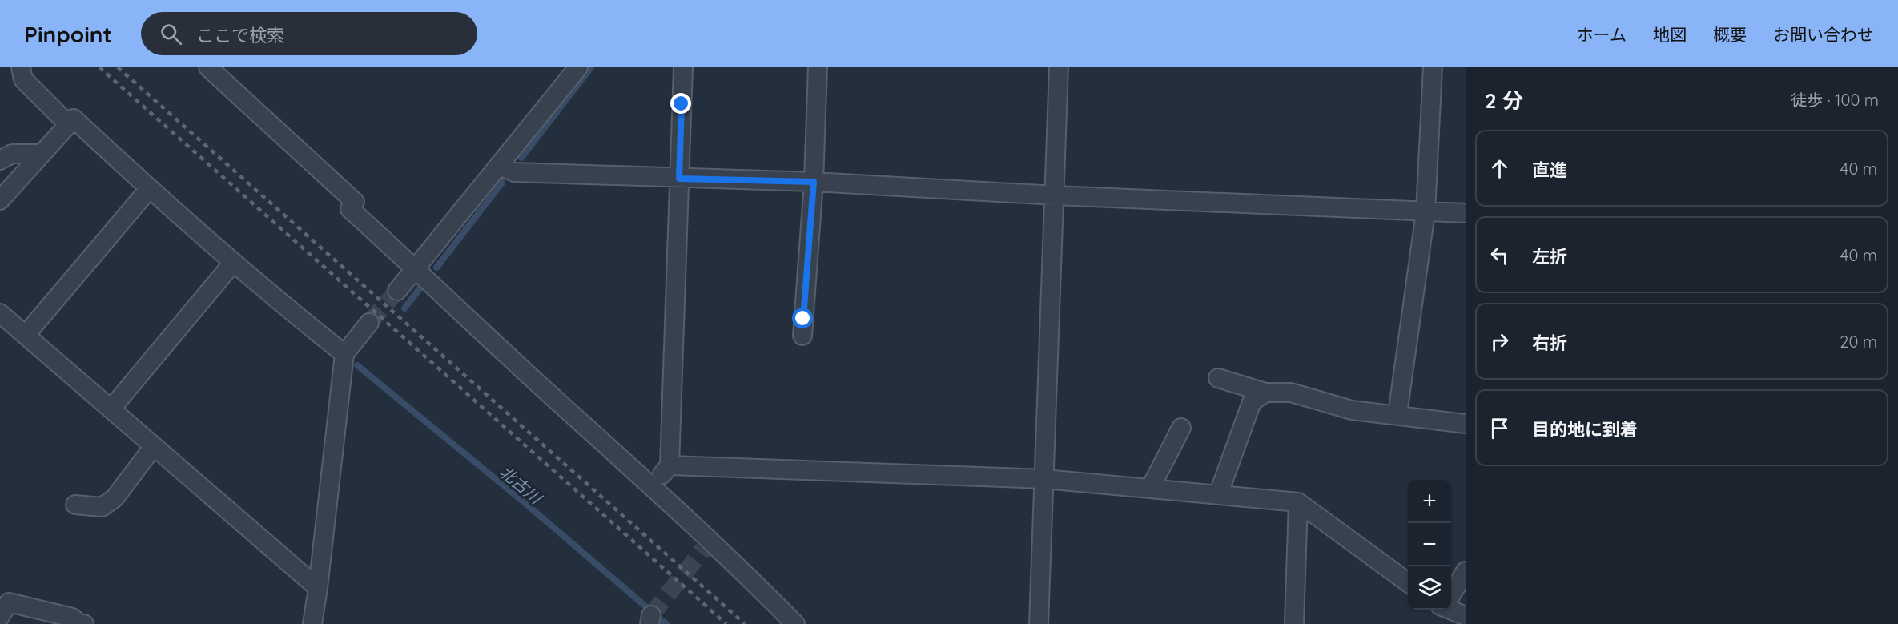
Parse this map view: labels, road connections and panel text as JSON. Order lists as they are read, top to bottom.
{
  "water": ["北古川"],
  "page": {
    "header": "Pinpoint",
    "search": "ここで検索",
    "nav": [
      "ホーム",
      "地図",
      "概要",
      "お問い合わせ"
    ],
    "heading": ["2 分", "徒歩 · 100 m"],
    "list": [
      ["直進", "40 m"],
      ["左折", "40 m"],
      ["右折", "20 m"],
      "目的地に到着"
    ],
    "map_buttons": ["+", "−"]
  }
}
